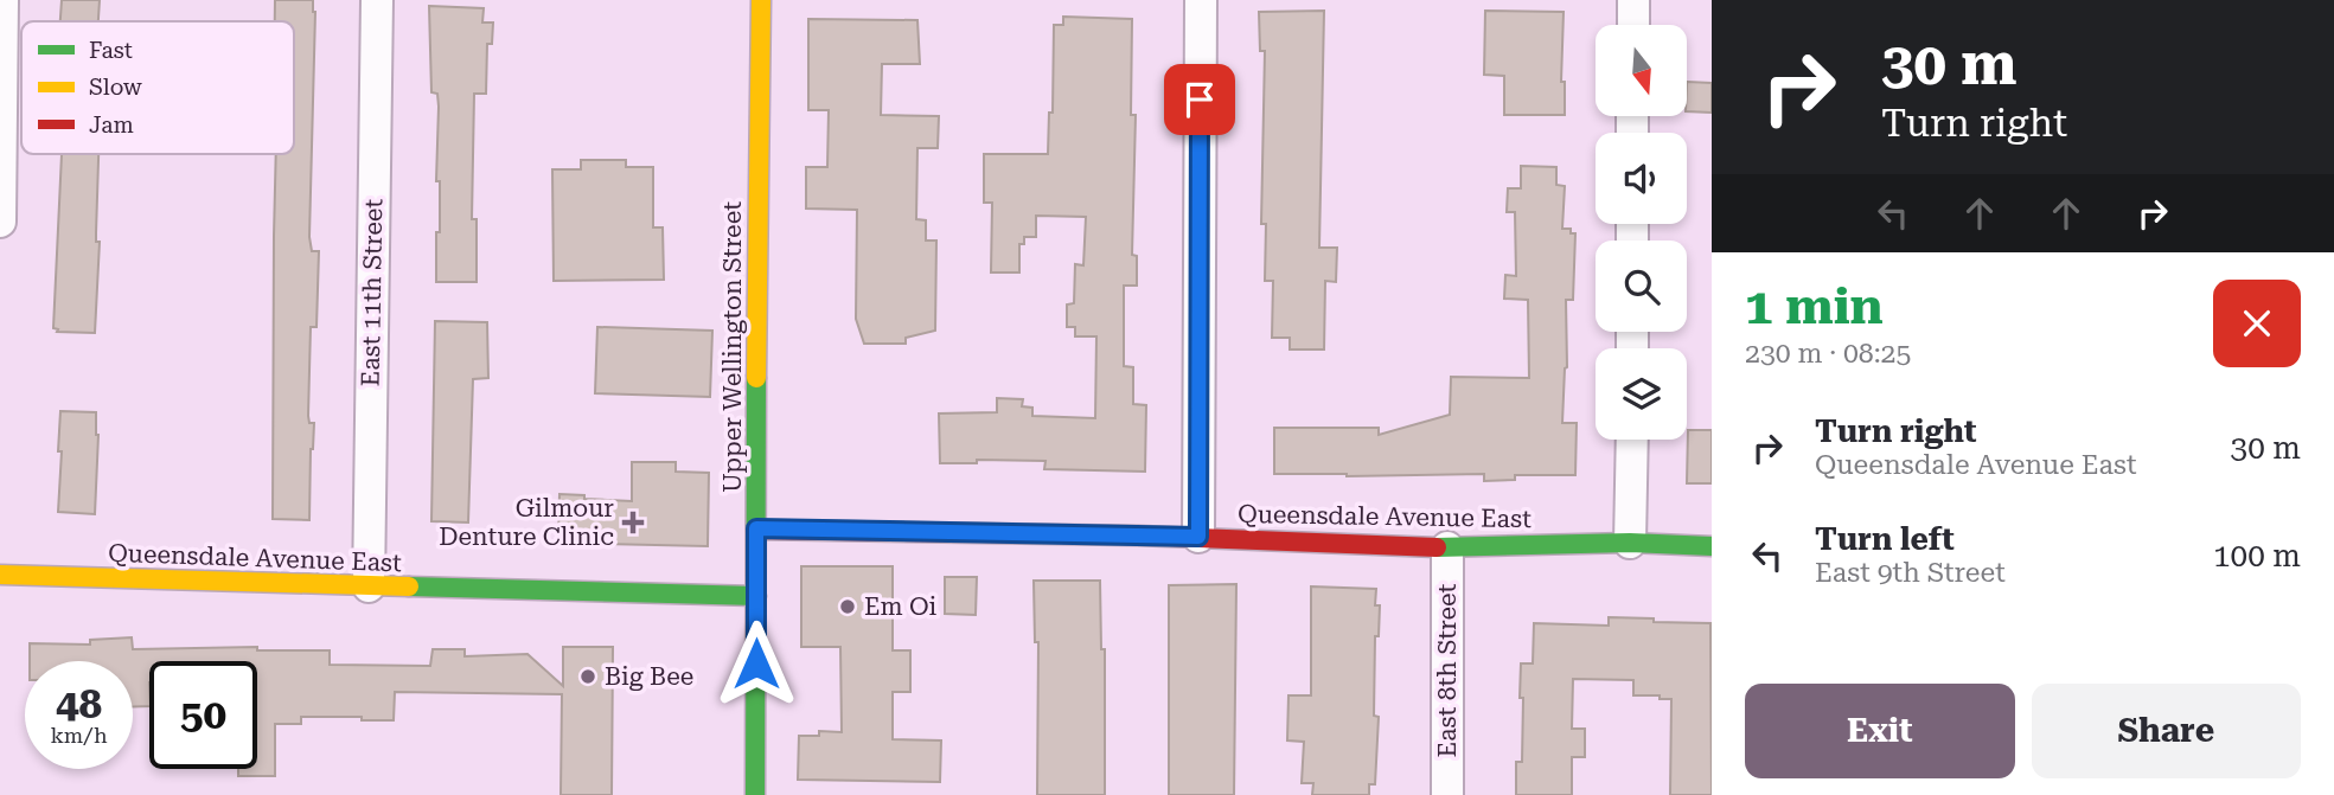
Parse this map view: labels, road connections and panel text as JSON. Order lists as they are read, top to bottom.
{
  "streets": {
    "street": [
      "East 11th Street",
      "Upper Wellington Street",
      "Queensdale Avenue East",
      "East 8th Street"
    ]
  },
  "crossings": [
    ["East 11th Street", "Queensdale Avenue East"],
    ["Upper Wellington Street", "Queensdale Avenue East"],
    ["Queensdale Avenue East", "East 8th Street"]
  ],
  "places": {
    "health": ["Gilmour Denture Clinic"],
    "other": ["Em Oi", "Big Bee"]
  },
  "legend": ["Fast", "Slow", "Jam"],
  "north": "bottom",
  "page": {
    "turn": ["30 m", "Turn right"],
    "heading": ["1 min", "230 m · 08:25"],
    "list": [
      {
        "name": "Turn right",
        "note": "Queensdale Avenue East",
        "value": "30 m"
      },
      {
        "name": "Turn left",
        "note": "East 9th Street",
        "value": "100 m"
      }
    ],
    "speed": "48 km/h",
    "limit": "50",
    "buttons": ["Exit", "Share"]
  }
}
